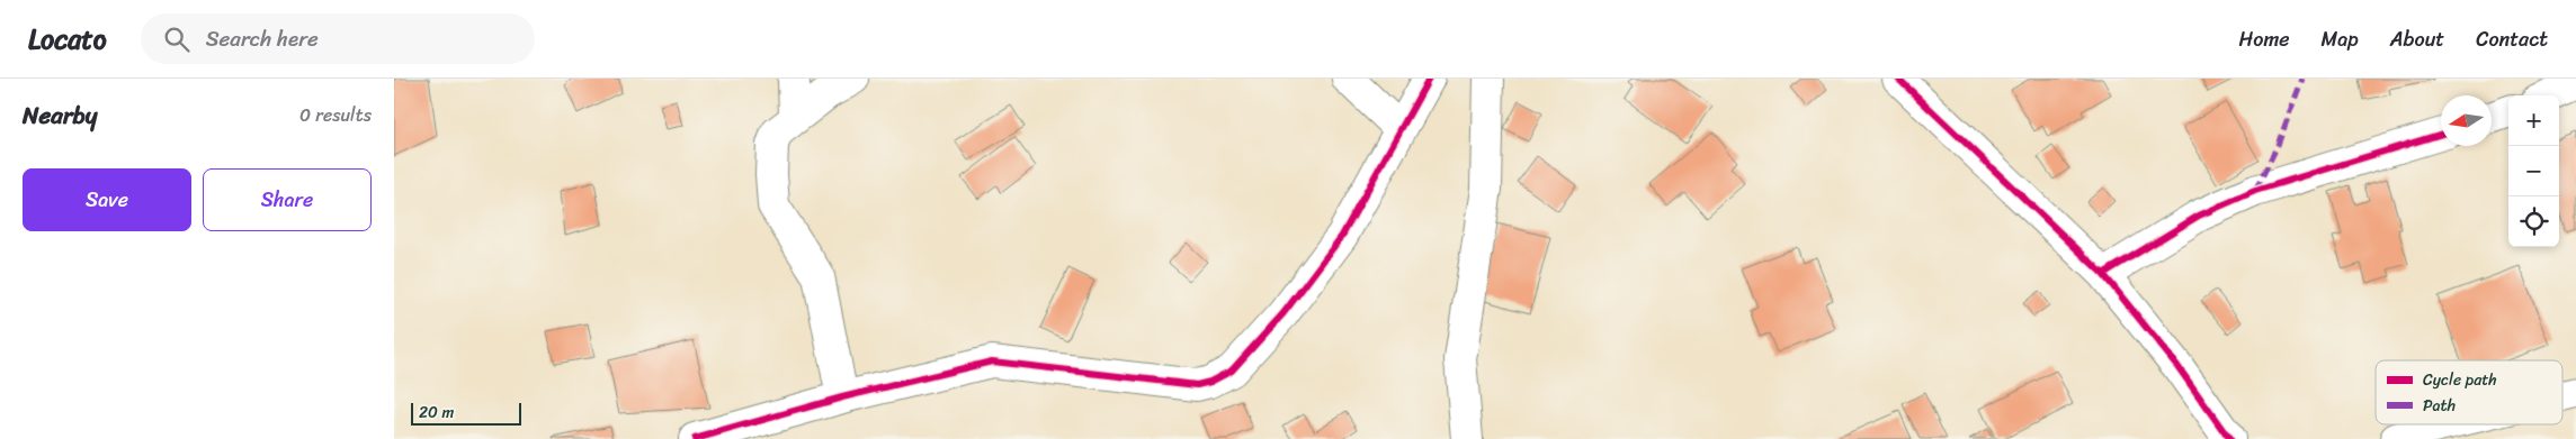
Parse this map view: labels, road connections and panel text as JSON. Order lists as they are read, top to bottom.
{
  "legend": ["Cycle path", "Path"],
  "scale_bar": "20 m",
  "north": "left",
  "page": {
    "header": "Locato",
    "search": "Search here",
    "nav": [
      "Home",
      "Map",
      "About",
      "Contact"
    ],
    "heading": ["Nearby", "0 results"],
    "map_buttons": ["+", "−"],
    "buttons": ["Save", "Share"],
    "scale": "20 m"
  }
}
